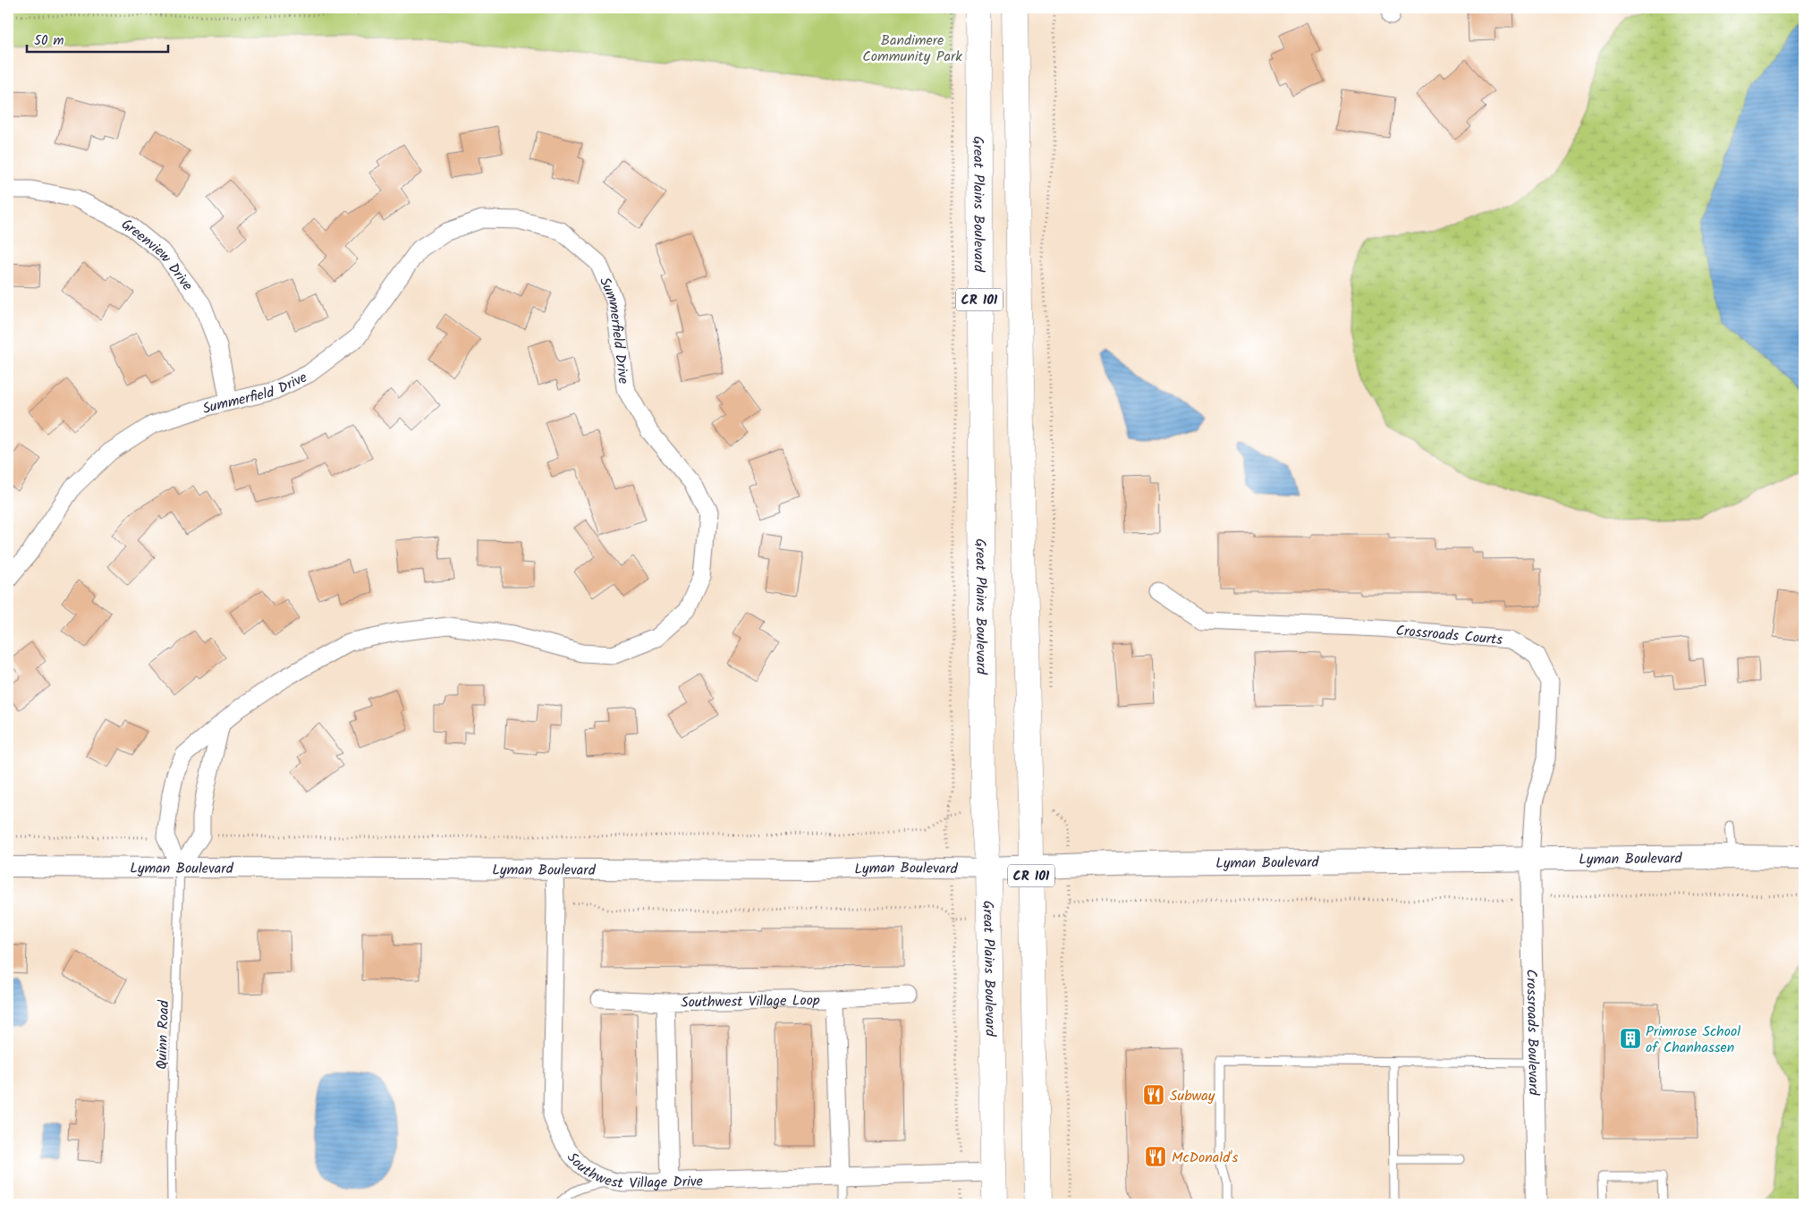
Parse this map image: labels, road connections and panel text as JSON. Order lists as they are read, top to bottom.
{
  "streets": {
    "main road": ["Great Plains Boulevard", "CR 101", "Lyman Boulevard"],
    "street": [
      "Greenview Drive",
      "Summerfield Drive",
      "Crossroads Courts",
      "Southwest Village Loop",
      "Crossroads Boulevard",
      "Southwest Village Drive"
    ],
    "lane": ["Quinn Road"]
  },
  "crossings": [
    ["Great Plains Boulevard", "Lyman Boulevard"],
    ["Great Plains Boulevard", "Southwest Village Drive"],
    ["Greenview Drive", "Summerfield Drive"],
    ["CR 101", "Lyman Boulevard"],
    ["Crossroads Courts", "Lyman Boulevard"],
    ["Crossroads Courts", "Crossroads Boulevard"],
    ["Lyman Boulevard", "Crossroads Boulevard"],
    ["Lyman Boulevard", "Quinn Road"],
    ["Lyman Boulevard", "Southwest Village Drive"],
    ["Southwest Village Loop", "Southwest Village Drive"]
  ],
  "parks": ["Bandimere Community Park"],
  "places": {
    "building": ["Primrose School of Chanhassen"],
    "restaurant": ["Subway", "McDonald's"]
  },
  "scale_bar": "50 m"
}
